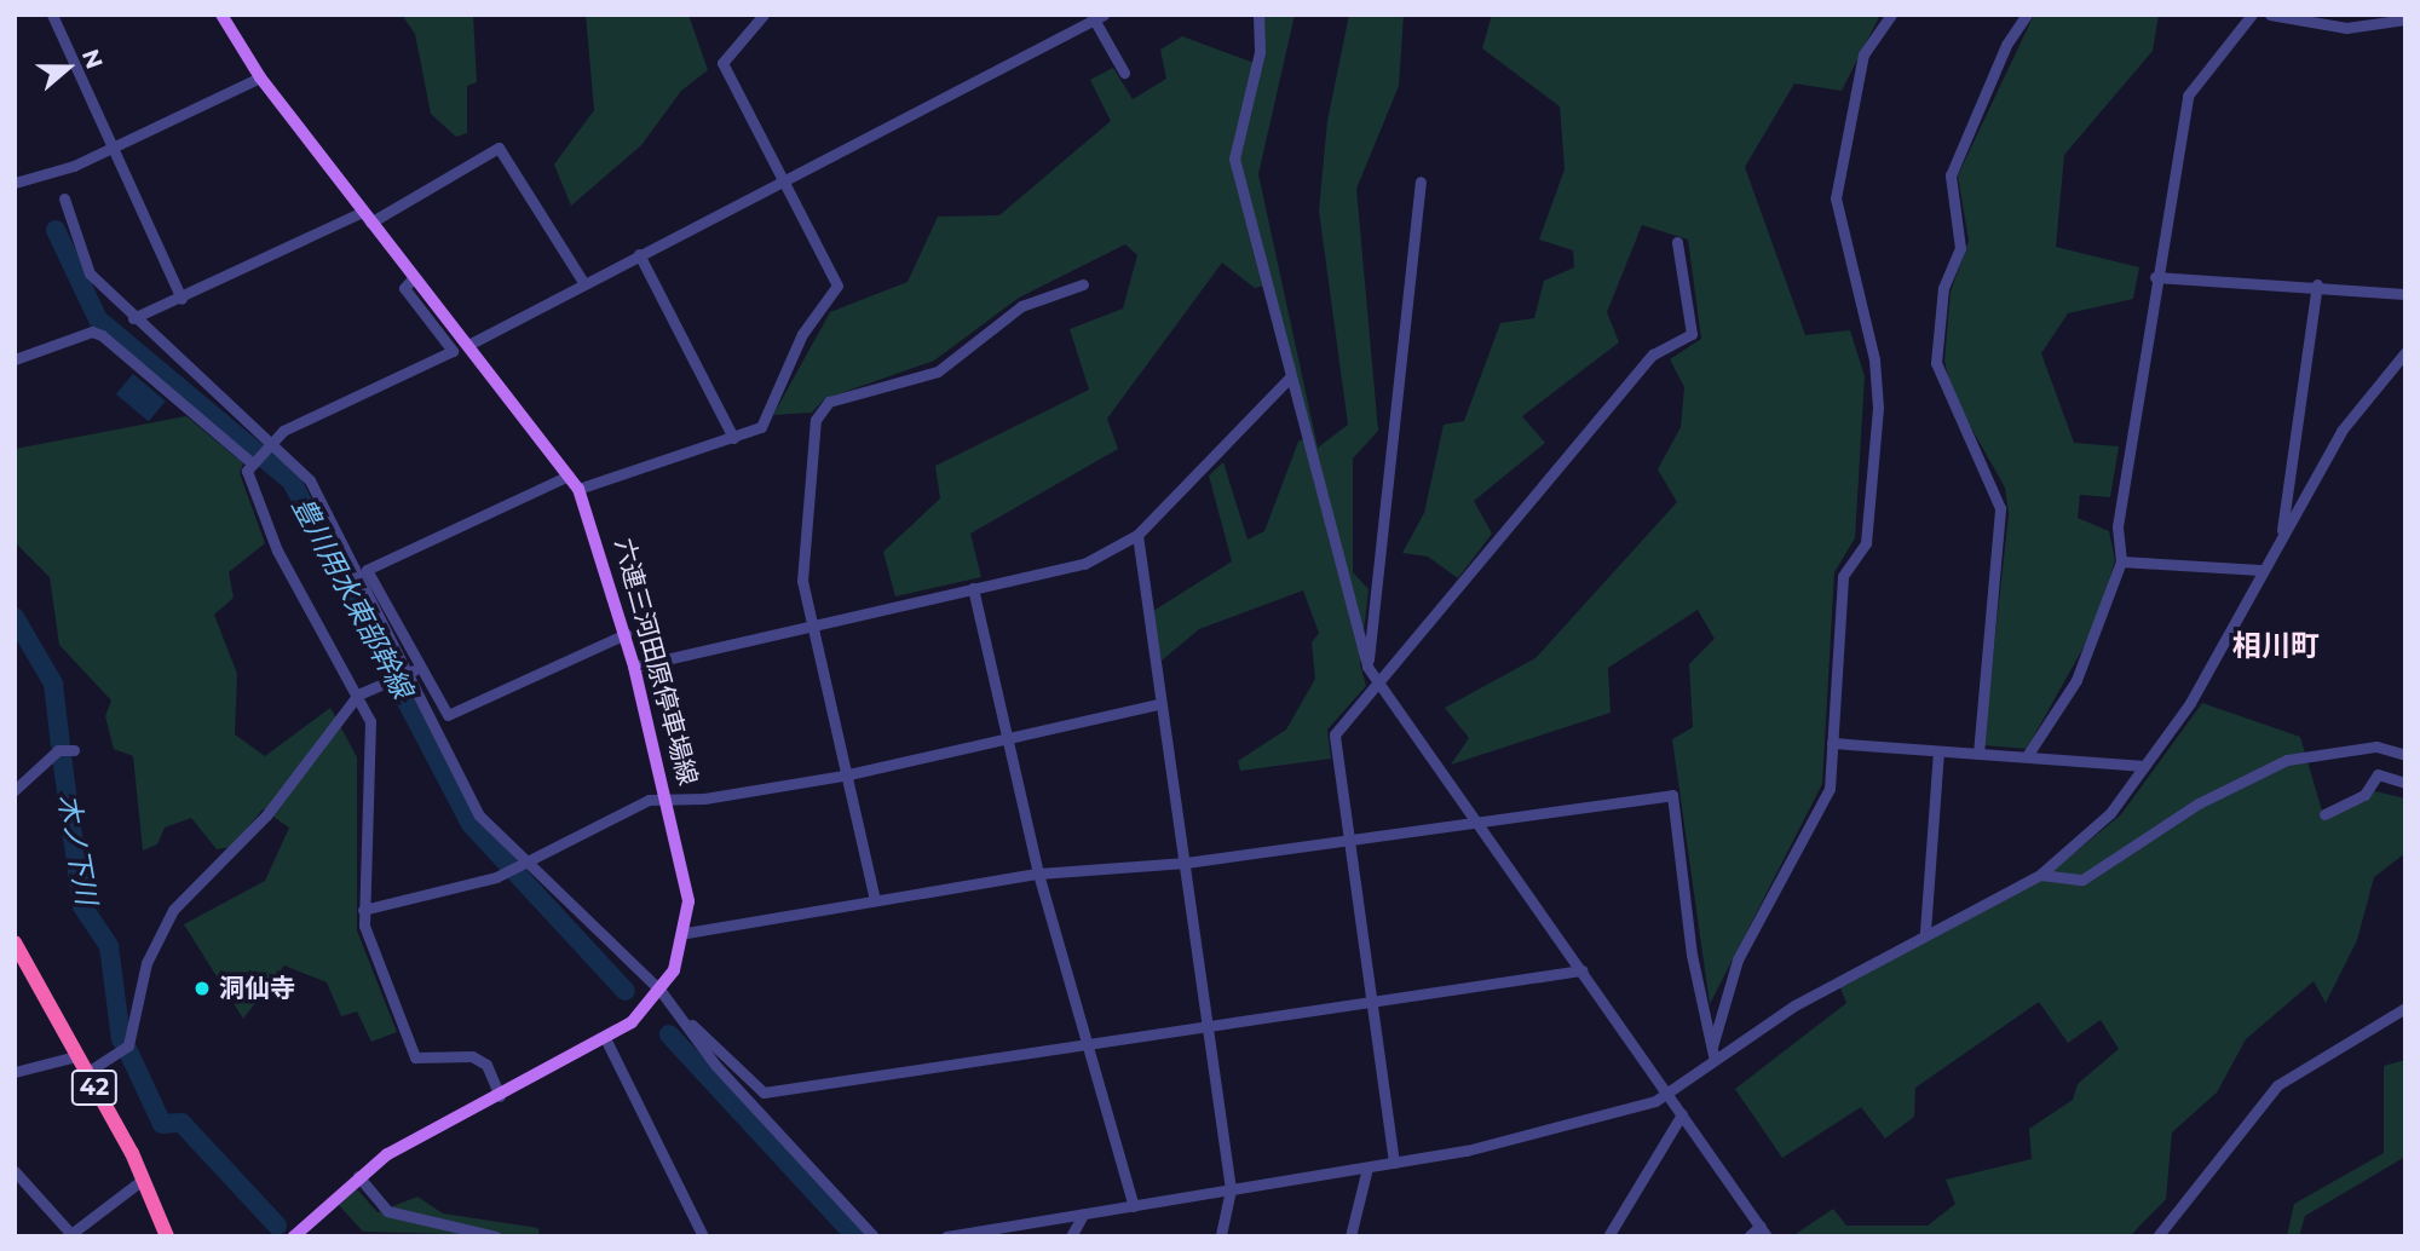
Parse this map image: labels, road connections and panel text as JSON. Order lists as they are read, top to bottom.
{
  "streets": {
    "highway": ["42"],
    "main road": ["六連三河田原停車場線"]
  },
  "districts": ["相川町"],
  "water": ["豊川用水東部幹線", "木ノ下川"],
  "places": ["洞仙寺"],
  "north": "right"
}
